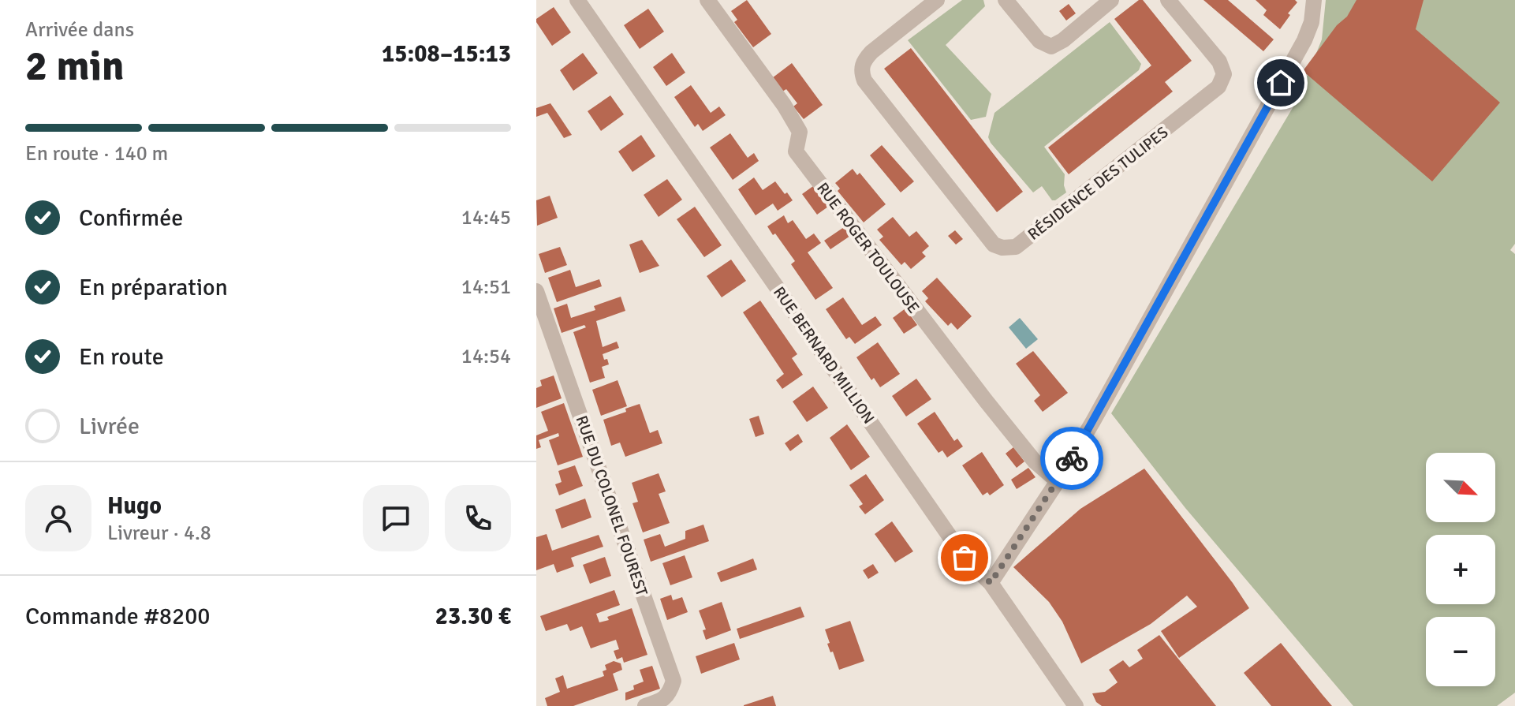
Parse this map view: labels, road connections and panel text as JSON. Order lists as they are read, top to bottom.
{
  "streets": {
    "street": [
      "RÉSIDENCE DES TULIPES",
      "RUE ROGER TOULOUSE",
      "RUE BERNARD MILLION",
      "RUE DU COLONEL FOUREST"
    ]
  },
  "north": "bottom right",
  "page": {
    "heading": ["2 min", "Arrivée dans", "15:08–15:13"],
    "panel": [
      "Hugo",
      "Livreur · 4.8",
      "Commande #8200",
      "23.30 €"
    ],
    "bar": "En route · 140 m",
    "list": [
      ["Confirmée", "14:45"],
      ["En préparation", "14:51"],
      ["En route", "14:54"],
      "Livrée"
    ],
    "map_buttons": ["+", "−"]
  }
}
